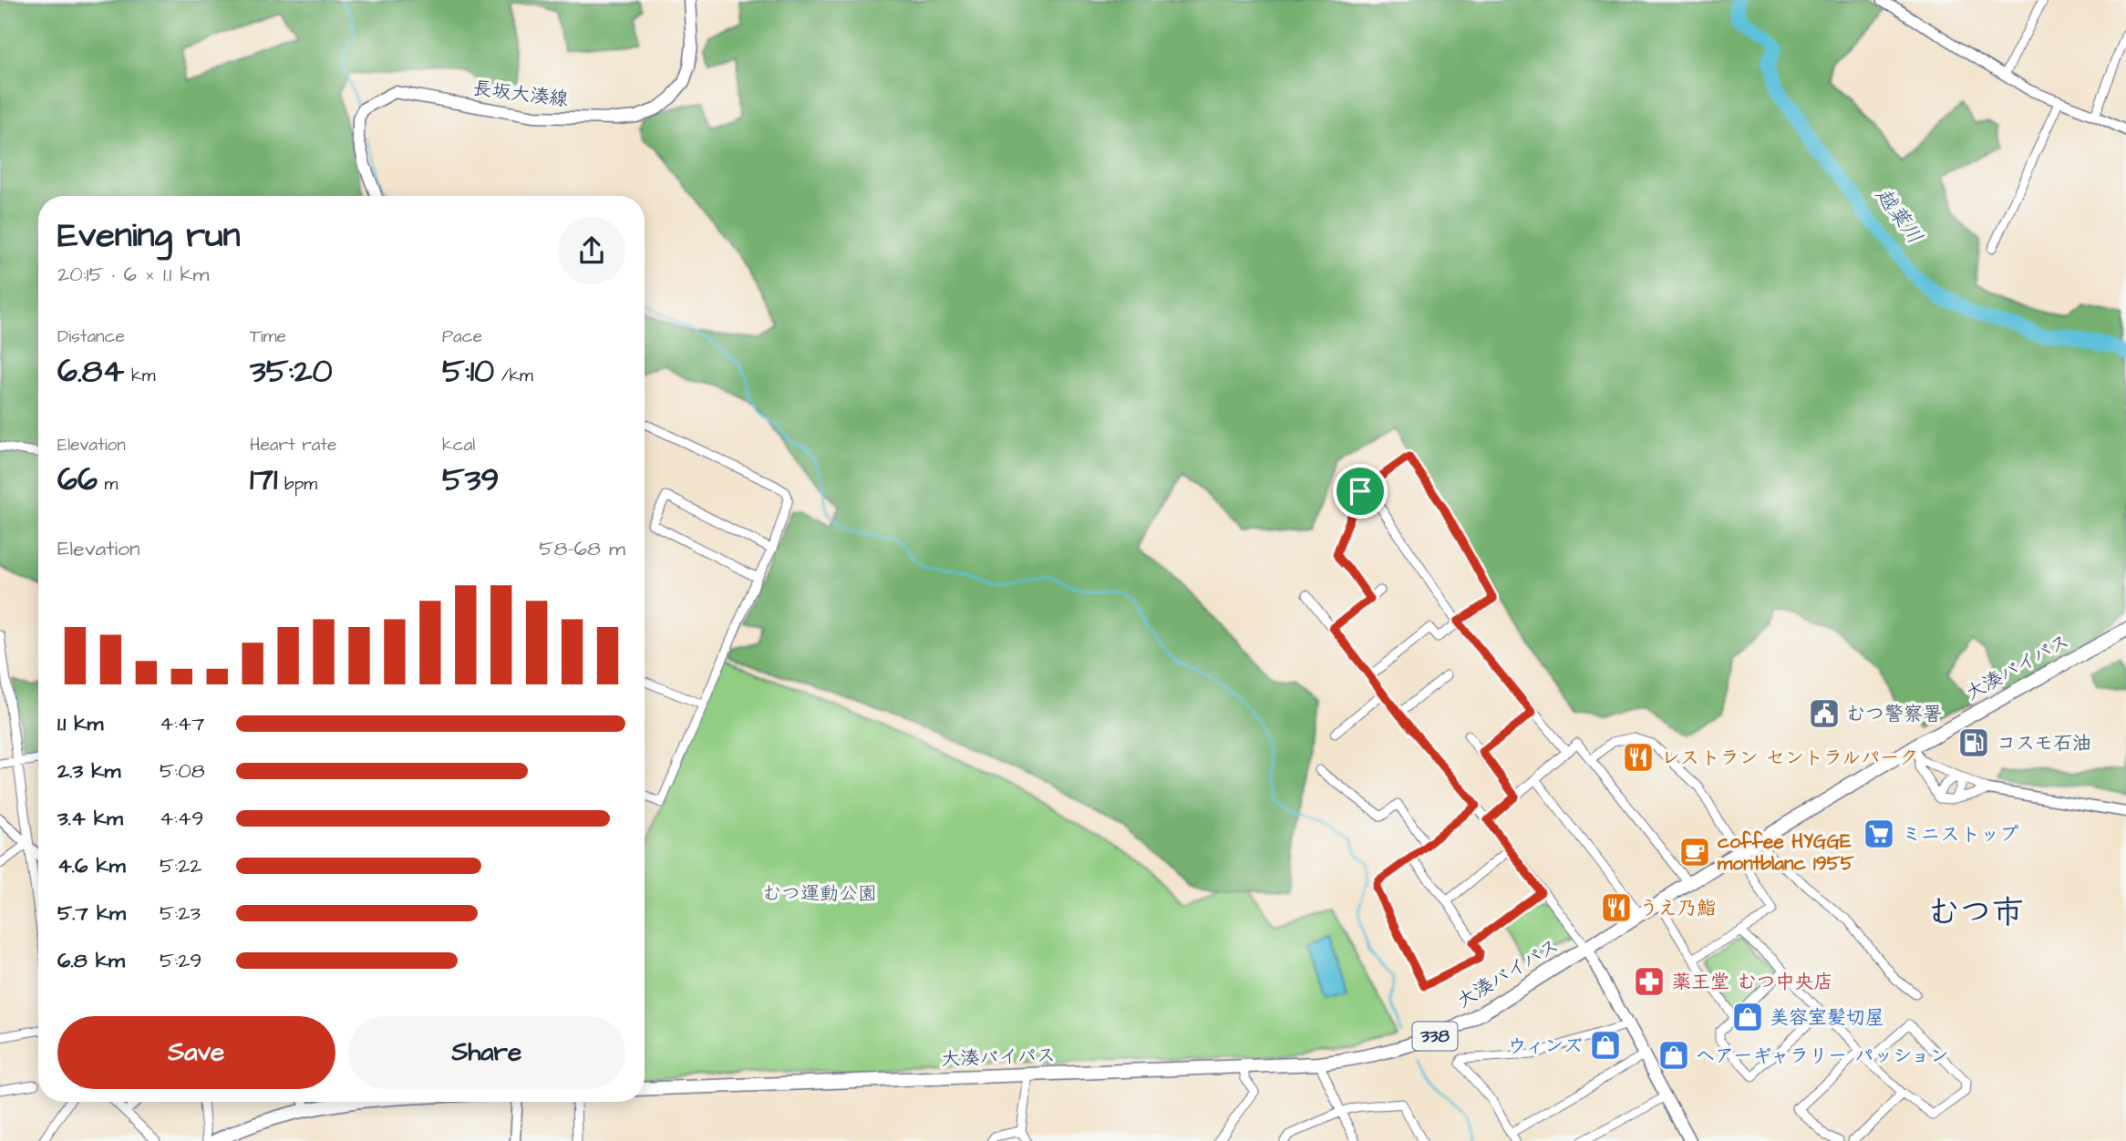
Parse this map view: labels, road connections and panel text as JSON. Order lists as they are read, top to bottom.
{
  "streets": {
    "highway": ["大湊バイパス", "338"],
    "main road": ["長坂大湊線"]
  },
  "districts": ["むつ市"],
  "water": ["越葉川"],
  "parks": ["むつ運動公園"],
  "places": {
    "public building": ["むつ警察署"],
    "fuel station": ["コスモ石油"],
    "restaurant": ["レストラン セントラルパーク", "うえ乃鮨"],
    "supermarket": ["ミニストップ"],
    "cafe": ["coffee HYGGE montblanc 1955"],
    "pharmacy": ["薬王堂 むつ中央店"],
    "shop": ["美容室髪切屋", "ウィンズ", "ヘアーギャラリー パッション"]
  },
  "page": {
    "heading": ["Evening run", "20:15 · 6 × 1.1 km"],
    "stats": [
      ["Distance", "6.84 km"],
      ["Time", "35:20"],
      ["Pace", "5:10 /km"],
      ["Elevation", "66 m"],
      ["Heart rate", "171 bpm"],
      ["kcal", "539"]
    ],
    "chart": ["Elevation", "58–68 m"],
    "list": [
      {
        "name": "1.1 km",
        "note": "4:47"
      },
      {
        "name": "2.3 km",
        "note": "5:08"
      },
      {
        "name": "3.4 km",
        "note": "4:49"
      },
      {
        "name": "4.6 km",
        "note": "5:22"
      },
      {
        "name": "5.7 km",
        "note": "5:23"
      },
      {
        "name": "6.8 km",
        "note": "5:29"
      }
    ],
    "buttons": ["Save", "Share"]
  }
}
